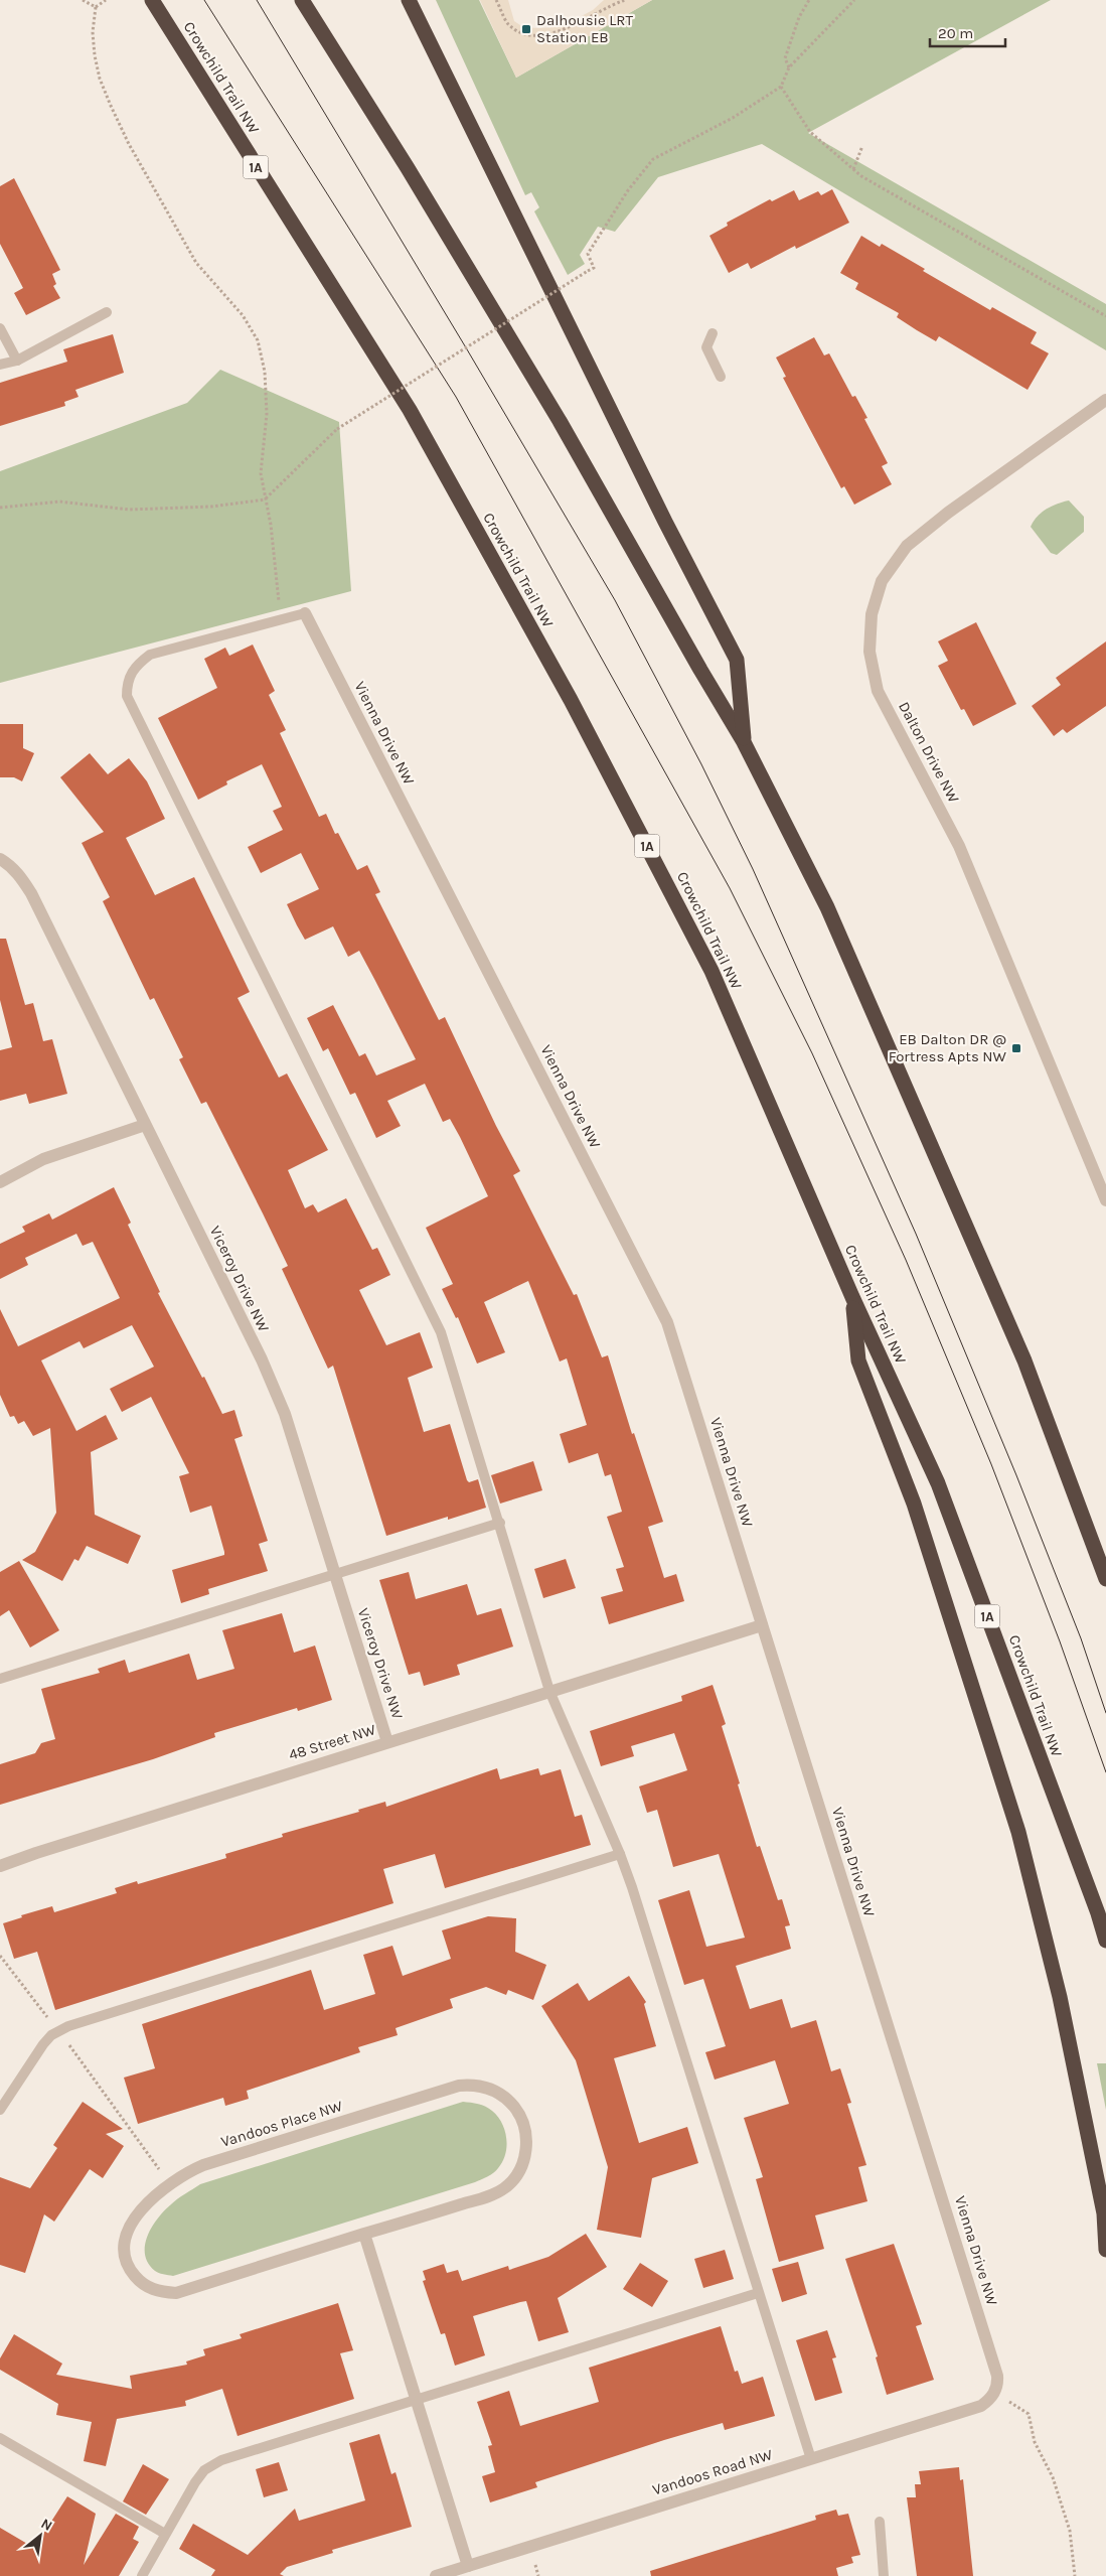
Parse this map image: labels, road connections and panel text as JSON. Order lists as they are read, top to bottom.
{
  "streets": {
    "highway": ["Crowchild Trail NW", "1A"],
    "street": [
      "Vienna Drive NW",
      "Dalton Drive NW",
      "Viceroy Drive NW",
      "48 Street NW",
      "Vandoos Place NW",
      "Vandoos Road NW"
    ]
  },
  "crossings": [
    ["Vienna Drive NW", "48 Street NW"],
    ["Vienna Drive NW", "Vandoos Road NW"],
    ["Viceroy Drive NW", "48 Street NW"]
  ],
  "places": {
    "transit": ["Dalhousie LRT Station EB", "EB Dalton DR @ Fortress Apts NW"]
  },
  "scale_bar": "20 m",
  "north": "top right"
}
